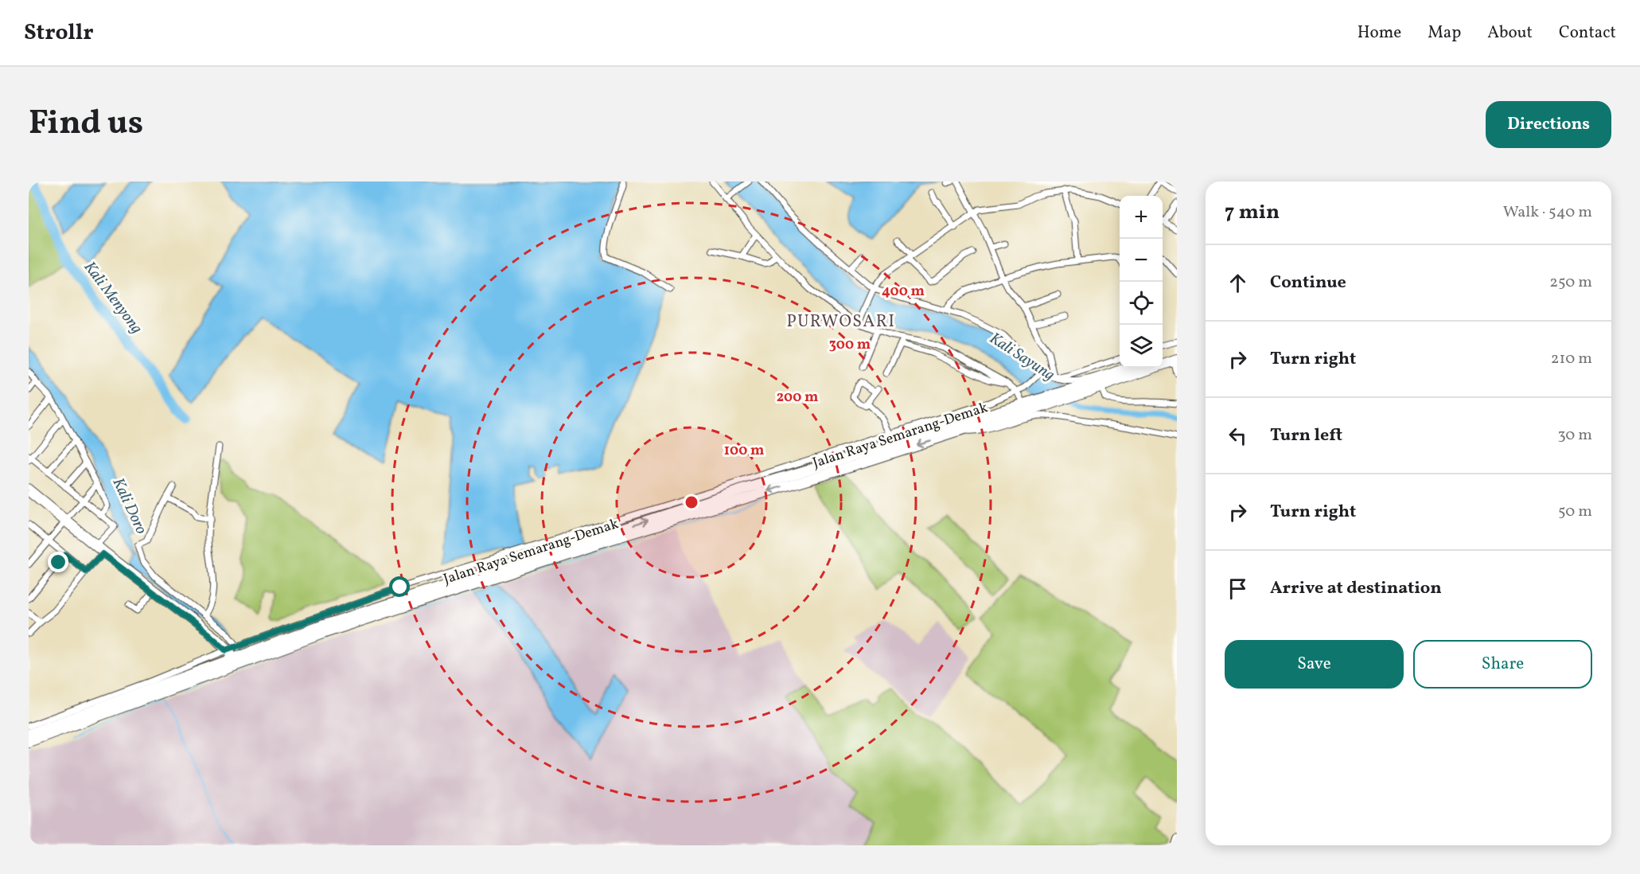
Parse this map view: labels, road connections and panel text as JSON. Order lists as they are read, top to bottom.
{
  "streets": {
    "highway": ["Jalan Raya Semarang-Demak"]
  },
  "districts": ["PURWOSARI"],
  "water": ["Kali Menyong", "Kali Sayung", "Kali Doro"],
  "page": {
    "header": "Strollr",
    "nav": [
      "Home",
      "Map",
      "About",
      "Contact"
    ],
    "title": "Find us",
    "buttons": [
      "Directions",
      ["Save", "Share"]
    ],
    "heading": ["7 min", "Walk · 540 m"],
    "map_buttons": ["+", "−"],
    "list": [
      ["Continue", "250 m"],
      ["Turn right", "210 m"],
      ["Turn left", "30 m"],
      ["Turn right", "50 m"],
      "Arrive at destination"
    ]
  },
  "rings": [
    "400 m",
    "300 m",
    "200 m",
    "100 m"
  ]
}
